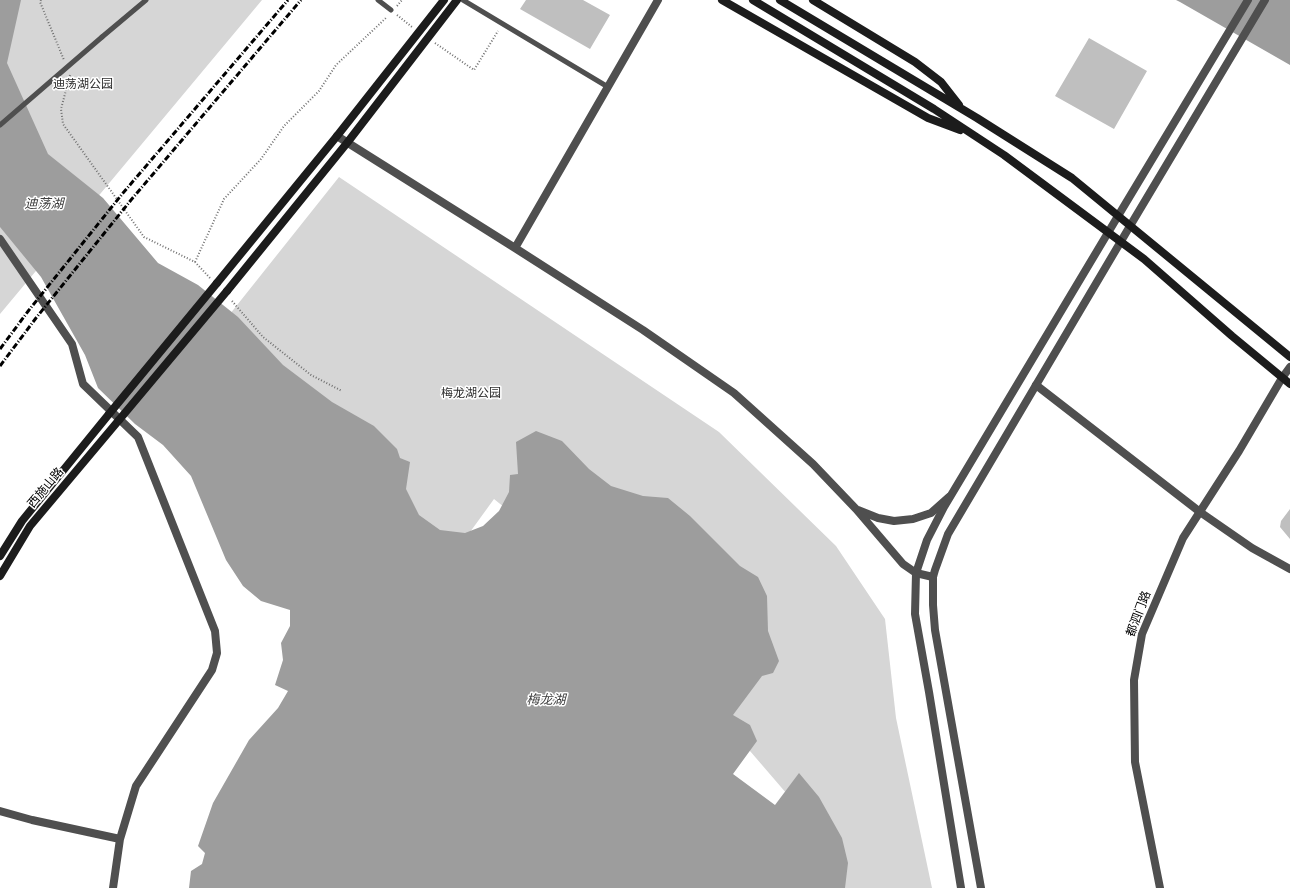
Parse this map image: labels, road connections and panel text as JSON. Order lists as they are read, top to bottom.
{
  "streets": {
    "main road": ["西施山路"],
    "street": ["都泗门路"]
  },
  "water": ["迪荡湖", "梅龙湖"],
  "parks": ["迪荡湖公园", "梅龙湖公园"]
}
